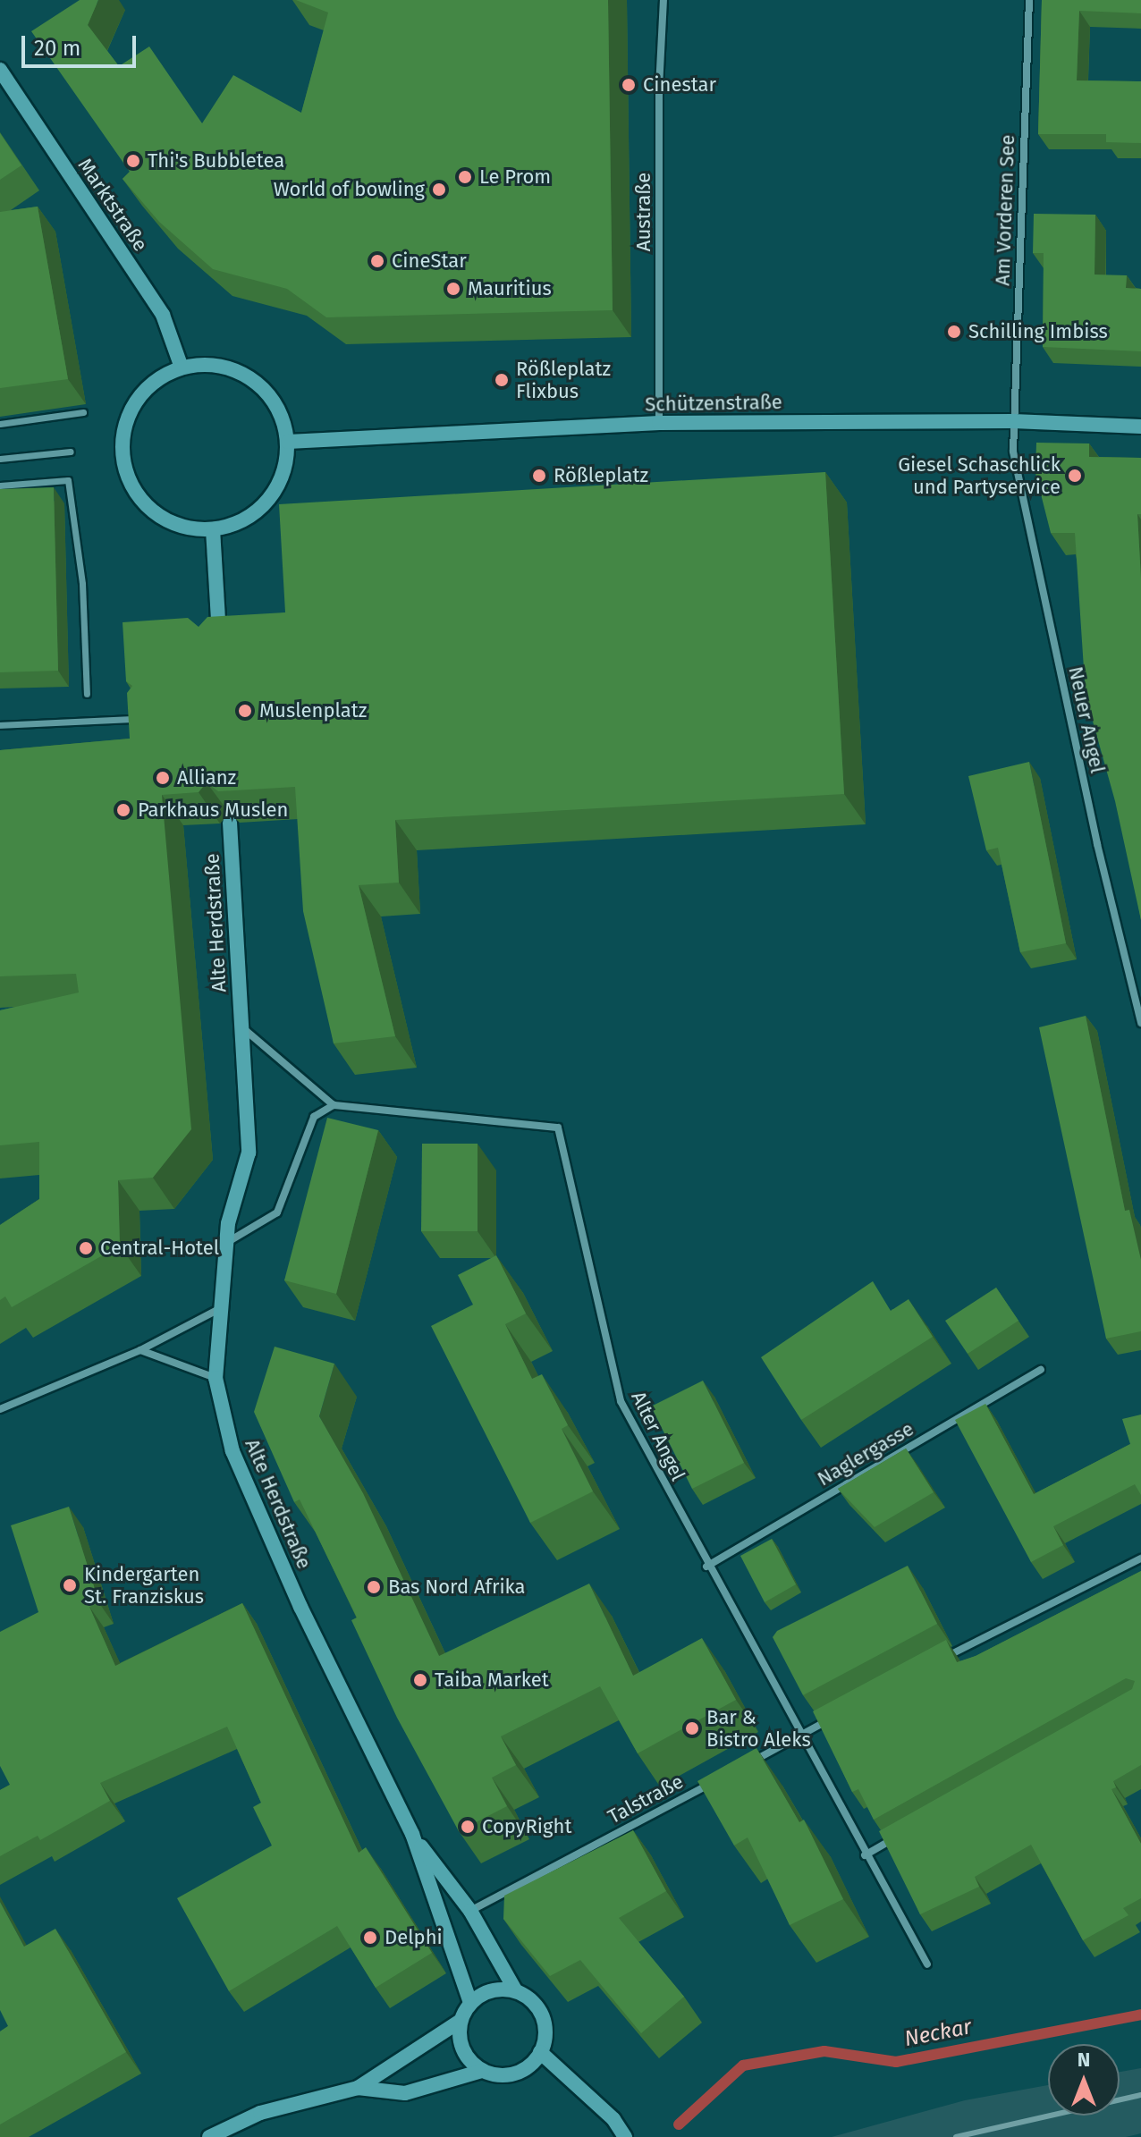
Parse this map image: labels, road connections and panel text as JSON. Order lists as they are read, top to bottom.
{
  "streets": {
    "main road": ["Marktstraße", "Schützenstraße", "Alte Herdstraße"],
    "street": [
      "Am Vorderen See",
      "Austraße",
      "Neuer Angel",
      "Alter Angel",
      "Naglergasse",
      "Talstraße"
    ]
  },
  "crossings": [
    ["Marktstraße", "Schützenstraße"],
    ["Am Vorderen See", "Schützenstraße"],
    ["Am Vorderen See", "Neuer Angel"],
    ["Austraße", "Schützenstraße"],
    ["Schützenstraße", "Neuer Angel"],
    ["Alte Herdstraße", "Talstraße"],
    ["Alter Angel", "Naglergasse"]
  ],
  "water": ["Neckar"],
  "places": [
    "Cinestar",
    "Thi's Bubbletea",
    "Le Prom",
    "World of bowling",
    "CineStar",
    "Mauritius",
    "Schilling Imbiss",
    "Rößleplatz Flixbus",
    "Rößleplatz",
    "Giesel Schaschlick und Partyservice",
    "Muslenplatz",
    "Allianz",
    "Parkhaus Muslen",
    "Central-Hotel",
    "Kindergarten St. Franziskus",
    "Bas Nord Afrika",
    "Taiba Market",
    "Bar & Bistro Aleks",
    "CopyRight",
    "Delphi"
  ],
  "scale_bar": "20 m",
  "north": "top"
}
